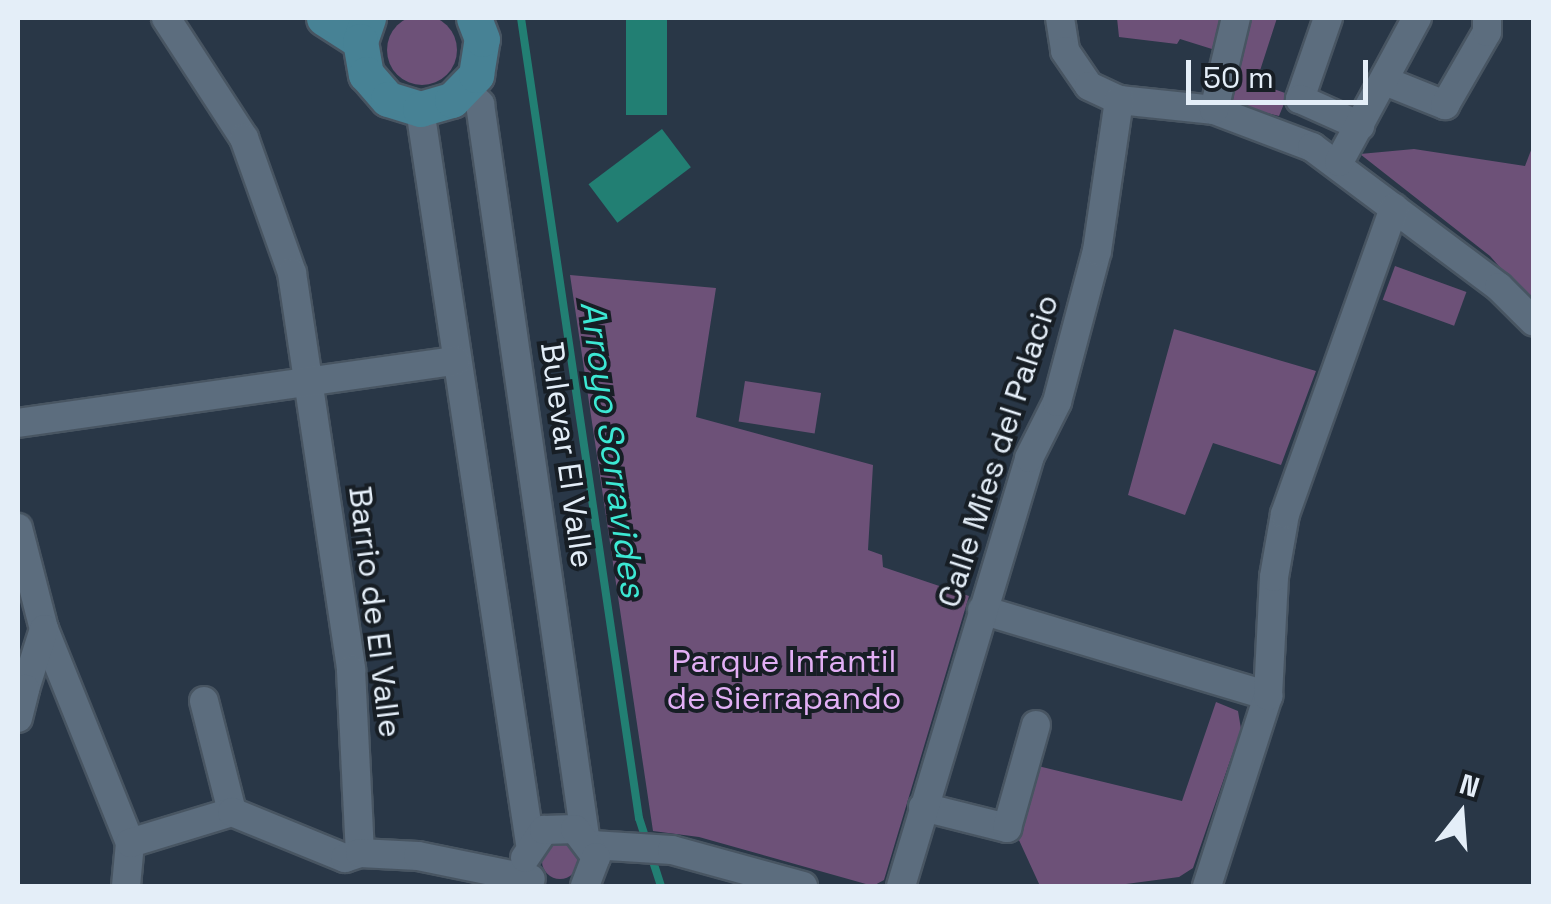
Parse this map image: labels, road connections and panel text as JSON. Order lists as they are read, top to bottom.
{
  "streets": {
    "street": ["Calle Mies del Palacio", "Bulevar El Valle", "Barrio de El Valle"]
  },
  "water": ["Arroyo Sorravides"],
  "parks": ["Parque Infantil de Sierrapando"],
  "scale_bar": "50 m",
  "north": "top"
}
